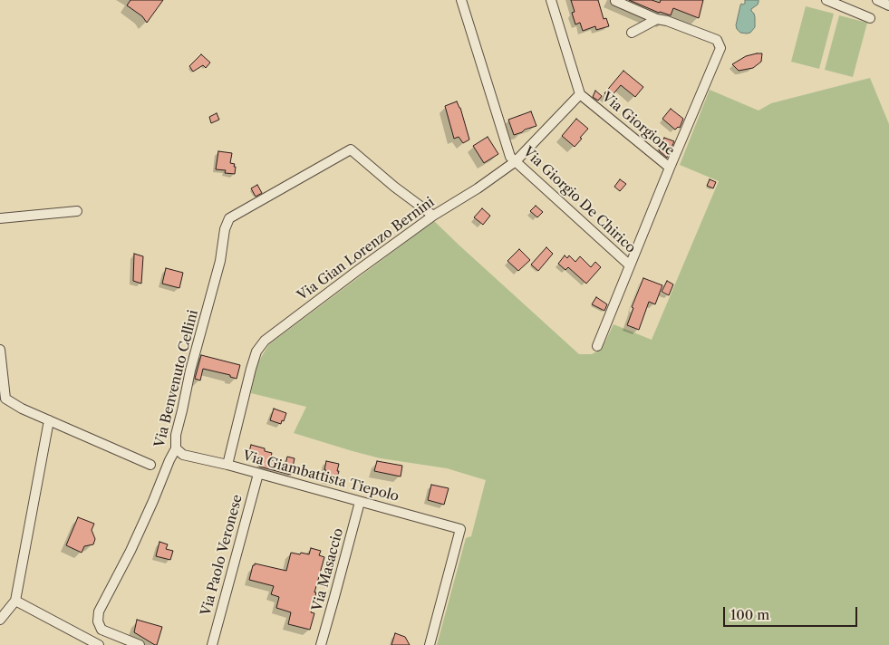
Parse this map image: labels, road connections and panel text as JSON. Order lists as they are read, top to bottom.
{
  "streets": {
    "street": [
      "Via Giorgione",
      "Via Giorgio De Chirico",
      "Via Gian Lorenzo Bernini",
      "Via Benvenuto Cellini",
      "Via Giambattista Tiepolo",
      "Via Paolo Veronese",
      "Via Masaccio"
    ]
  },
  "crossings": [
    ["Via Giorgione", "Via Giorgio De Chirico"],
    ["Via Giorgione", "Via Gian Lorenzo Bernini"],
    ["Via Giorgio De Chirico", "Via Gian Lorenzo Bernini"],
    ["Via Gian Lorenzo Bernini", "Via Benvenuto Cellini"],
    ["Via Gian Lorenzo Bernini", "Via Giambattista Tiepolo"],
    ["Via Benvenuto Cellini", "Via Giambattista Tiepolo"],
    ["Via Giambattista Tiepolo", "Via Paolo Veronese"],
    ["Via Giambattista Tiepolo", "Via Masaccio"]
  ],
  "scale_bar": "100 m"
}
